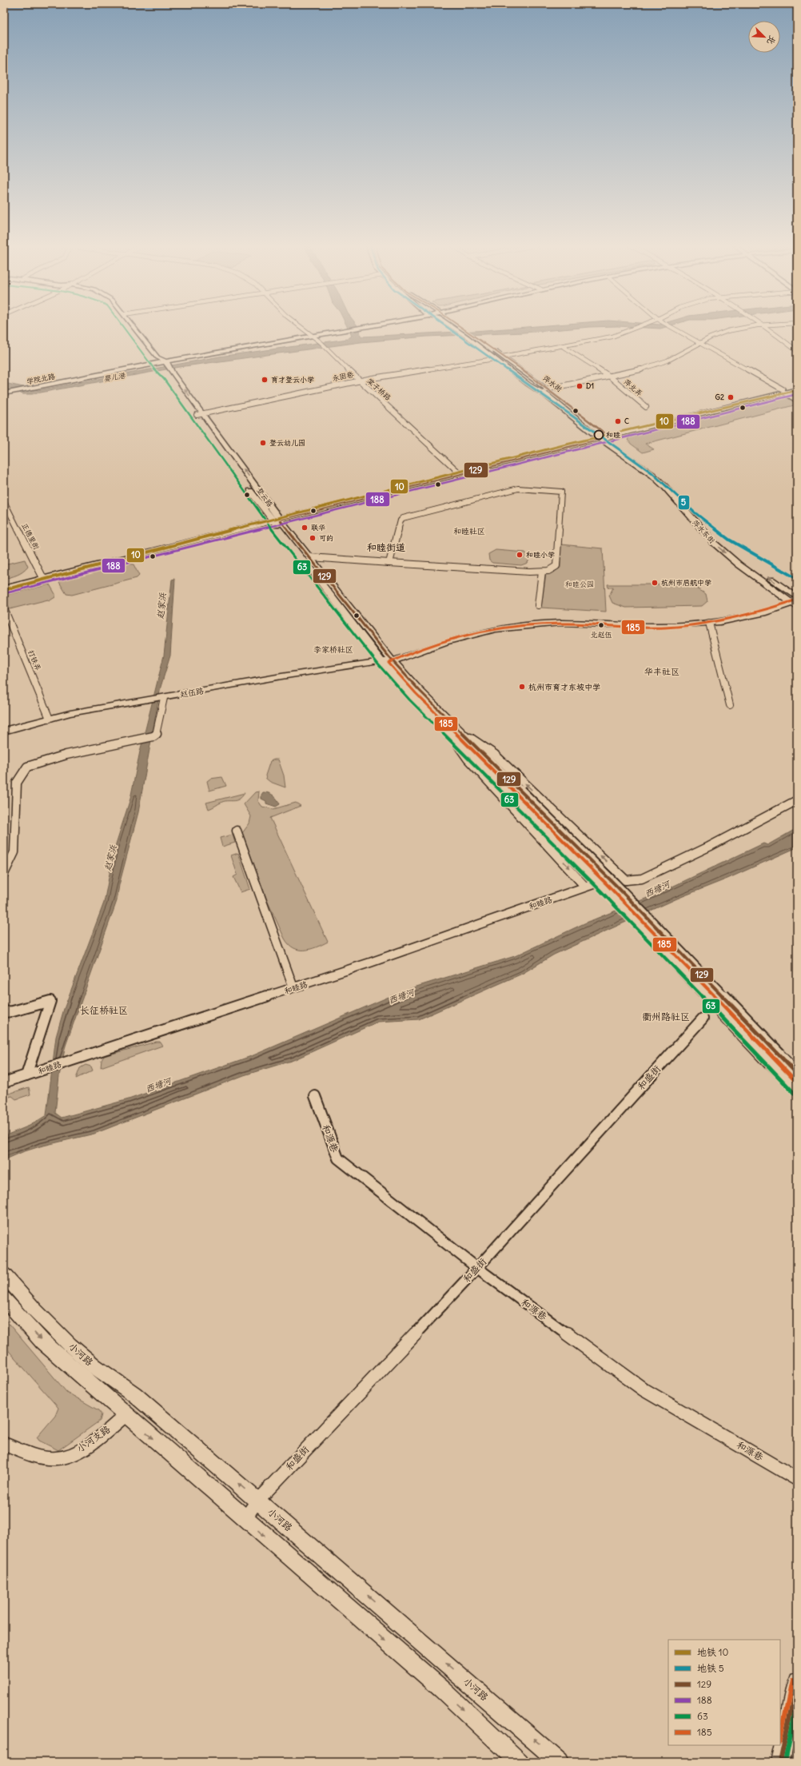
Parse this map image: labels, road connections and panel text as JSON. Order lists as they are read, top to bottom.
{
  "streets": {
    "main road": [
      "学院北路",
      "萍水街",
      "登云路",
      "萍水东街",
      "赵伍路",
      "小河路"
    ],
    "street": [
      "永固巷",
      "萍北弄",
      "棠子桥路",
      "正德里街",
      "打铁弄",
      "和睦路",
      "和盛街",
      "和源巷",
      "小河支路"
    ]
  },
  "crossings": [
    ["永固巷", "萍水街"],
    ["永固巷", "棠子桥路"],
    ["永固巷", "登云路"],
    ["学院北路", "棠子桥路"],
    ["学院北路", "登云路"],
    ["萍水街", "萍水东街"],
    ["登云路", "赵伍路"],
    ["打铁弄", "赵伍路"],
    ["和盛街", "和源巷"],
    ["和盛街", "小河路"],
    ["小河路", "小河支路"]
  ],
  "districts": [
    "和睦社区",
    "和睦街道",
    "李家桥社区",
    "华丰社区",
    "长征桥社区",
    "衢州路社区"
  ],
  "water": ["婴儿港", "赵家浜", "西塘河"],
  "parks": ["和睦公园"],
  "places": [
    "育才登云小学",
    "D1",
    "G2",
    "C",
    "和睦",
    "登云幼儿园",
    "联华",
    "可的",
    "和睦小学",
    "杭州市启航中学",
    "北赵伍",
    "杭州市育才东坡中学"
  ],
  "lines": [
    "metro line 5",
    "transit line 129",
    "transit line 63",
    "metro line 10",
    "transit line 188",
    "transit line 185"
  ],
  "legend": [
    "地铁 10",
    "地铁 5",
    "129",
    "188",
    "63",
    "185"
  ],
  "north": "bottom right"
}
